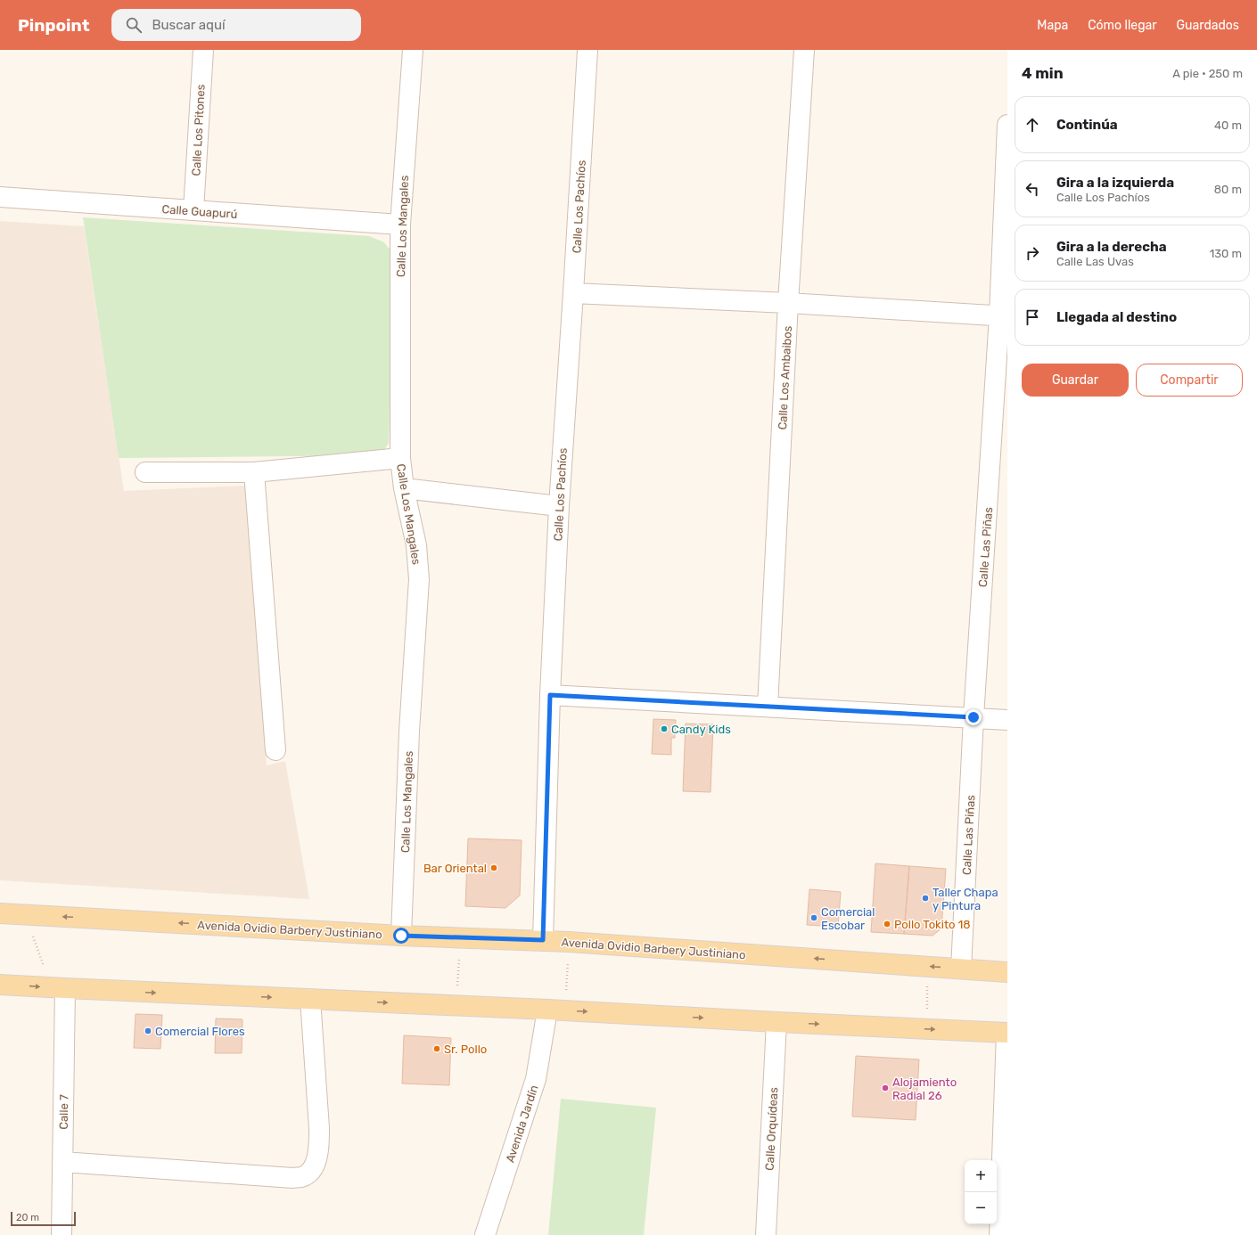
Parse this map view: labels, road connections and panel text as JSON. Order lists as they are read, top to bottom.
{
  "streets": {
    "main road": ["Avenida Ovidio Barbery Justiniano"],
    "street": [
      "Calle Los Pitones",
      "Calle Los Pachíos",
      "Calle Guapurú",
      "Calle Los Mangales",
      "Calle Los Ambaibos",
      "Calle Las Piñas",
      "Calle 7",
      "Avenida Jardín",
      "Calle Orquídeas"
    ]
  },
  "crossings": [
    ["Calle Los Pitones", "Calle Guapurú"],
    ["Calle Los Pachíos", "Avenida Ovidio Barbery Justiniano"],
    ["Calle Guapurú", "Calle Los Mangales"],
    ["Calle Los Mangales", "Avenida Ovidio Barbery Justiniano"],
    ["Calle Las Piñas", "Avenida Ovidio Barbery Justiniano"]
  ],
  "places": [
    "Candy Kids",
    "Bar Oriental",
    "Taller Chapa y Pintura",
    "Comercial Escobar",
    "Pollo Tokito 18",
    "Comercial Flores",
    "Sr. Pollo",
    "Alojamiento Radial 26"
  ],
  "scale_bar": "20 m",
  "page": {
    "header": "Pinpoint",
    "search": "Buscar aquí",
    "nav": ["Mapa", "Cómo llegar", "Guardados"],
    "heading": ["4 min", "A pie · 250 m"],
    "list": [
      ["Continúa", "40 m"],
      ["Gira a la izquierda", "Calle Los Pachíos", "80 m"],
      ["Gira a la derecha", "Calle Las Uvas", "130 m"],
      "Llegada al destino"
    ],
    "buttons": ["Guardar", "Compartir"],
    "map_buttons": ["+", "−"],
    "scale": "20 m"
  }
}
